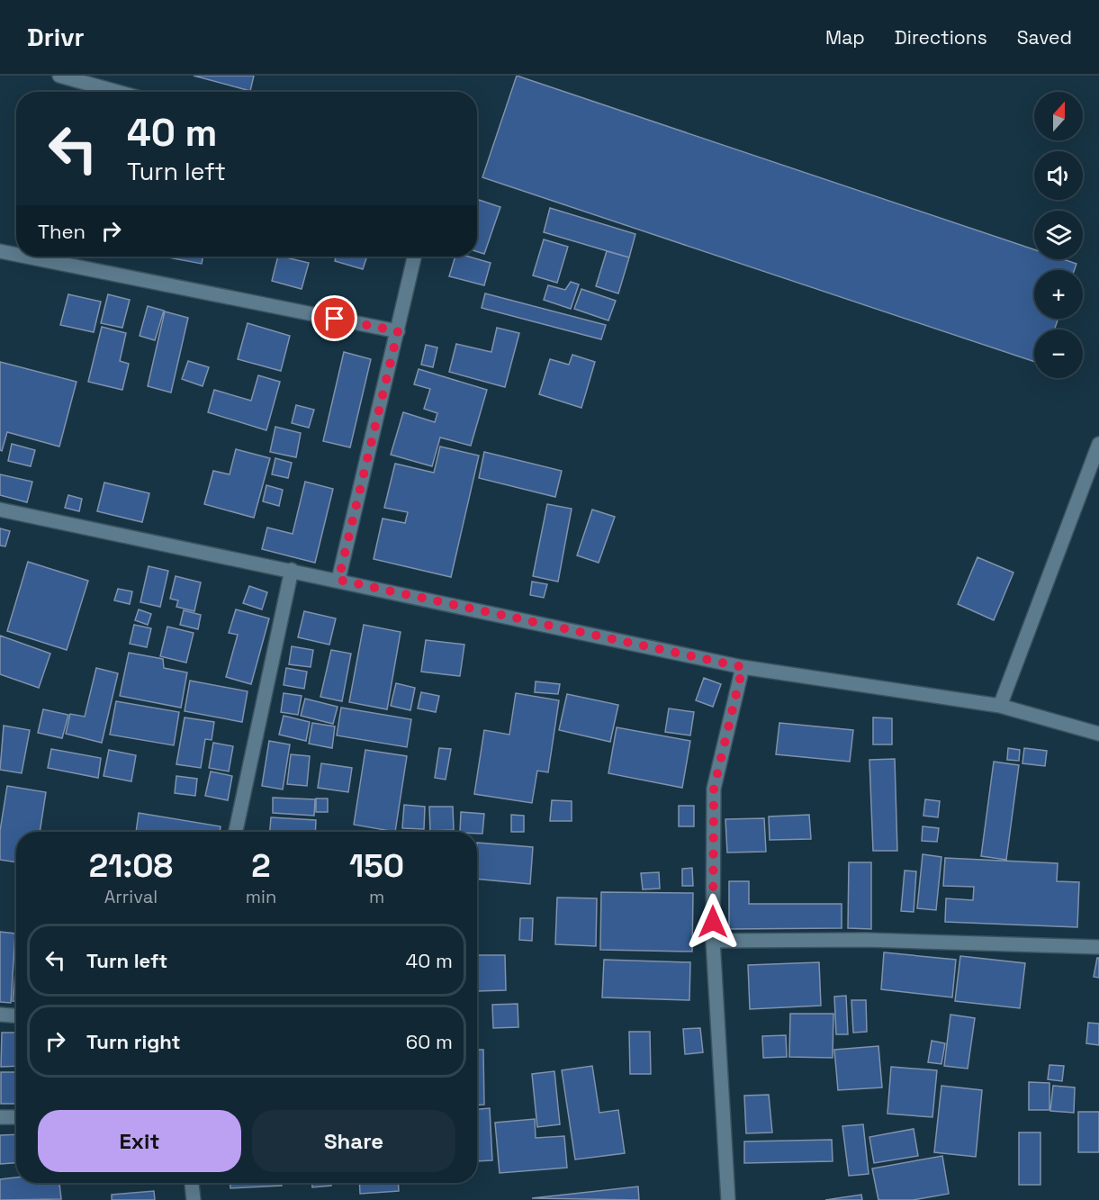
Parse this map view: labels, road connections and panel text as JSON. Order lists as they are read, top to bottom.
{
  "north": "top",
  "page": {
    "header": "Drivr",
    "nav": ["Map", "Directions", "Saved"],
    "map_buttons": ["+", "−"],
    "turn": ["40 m", "Turn left"],
    "then": "Then",
    "eta": [
      "21:08",
      "Arrival",
      "2",
      "min",
      "150",
      "m"
    ],
    "list": [
      {
        "name": "Turn left",
        "value": "40 m"
      },
      {
        "name": "Turn right",
        "value": "60 m"
      }
    ],
    "buttons": ["Exit", "Share"]
  }
}
